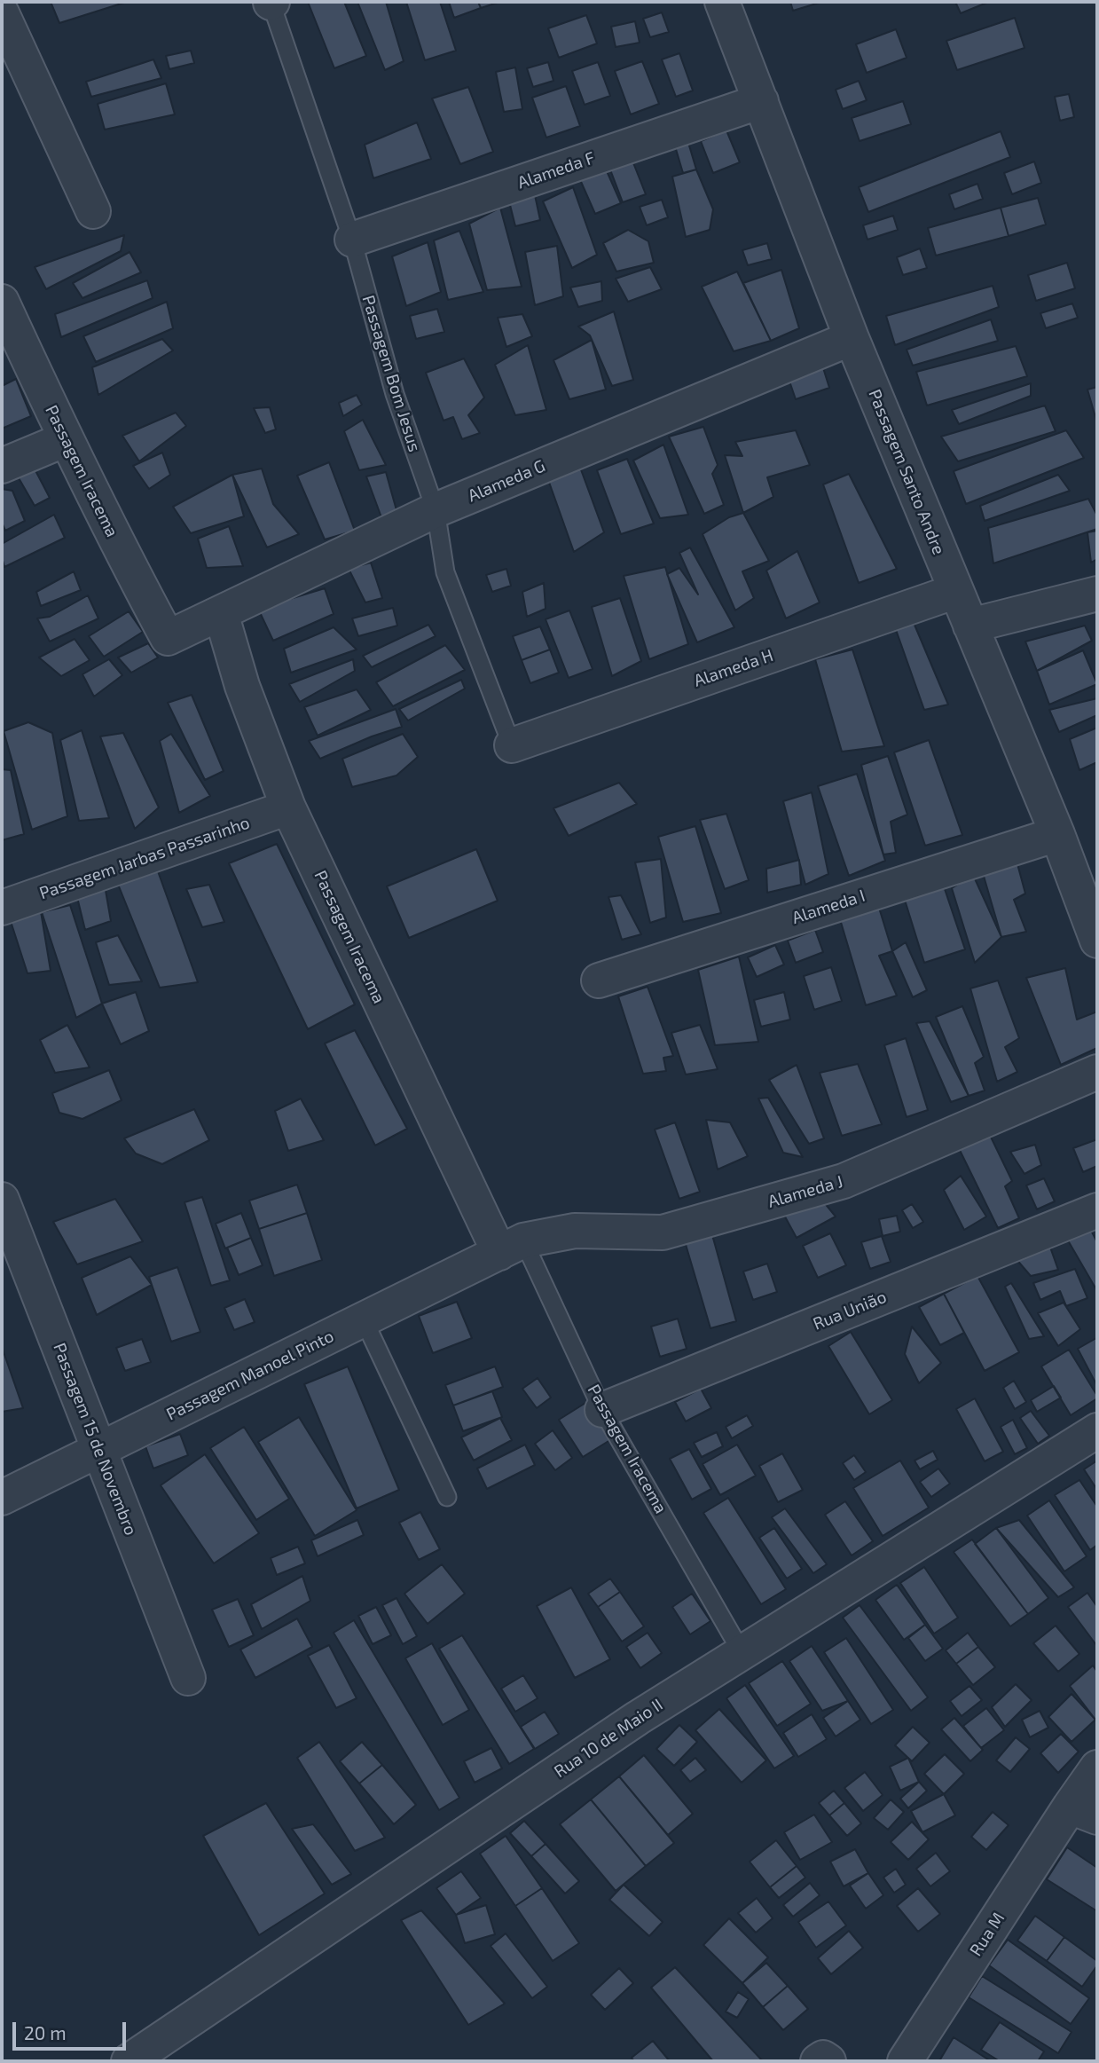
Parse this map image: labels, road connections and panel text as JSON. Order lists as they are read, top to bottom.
{
  "streets": {
    "street": [
      "Alameda F",
      "Passagem Iracema",
      "Passagem Santo Andre",
      "Alameda G",
      "Alameda H",
      "Passagem Jarbas Passarinho",
      "Alameda I",
      "Alameda J",
      "Rua União",
      "Passagem Manoel Pinto",
      "Passagem 15 de Novembro",
      "Rua 10 de Maio II",
      "Rua M"
    ],
    "lane": ["Passagem Bom Jesus"]
  },
  "crossings": [
    ["Alameda F", "Passagem Bom Jesus"],
    ["Alameda F", "Passagem Santo Andre"],
    ["Passagem Bom Jesus", "Alameda G"],
    ["Passagem Bom Jesus", "Alameda H"],
    ["Passagem Iracema", "Alameda G"],
    ["Passagem Iracema", "Passagem Jarbas Passarinho"],
    ["Passagem Iracema", "Alameda J"],
    ["Passagem Iracema", "Rua União"],
    ["Passagem Iracema", "Passagem Manoel Pinto"],
    ["Passagem Iracema", "Rua 10 de Maio II"],
    ["Passagem Santo Andre", "Alameda G"],
    ["Passagem Santo Andre", "Alameda H"],
    ["Passagem Santo Andre", "Alameda I"],
    ["Alameda J", "Passagem Manoel Pinto"],
    ["Passagem Manoel Pinto", "Passagem 15 de Novembro"]
  ],
  "scale_bar": "20 m"
}
